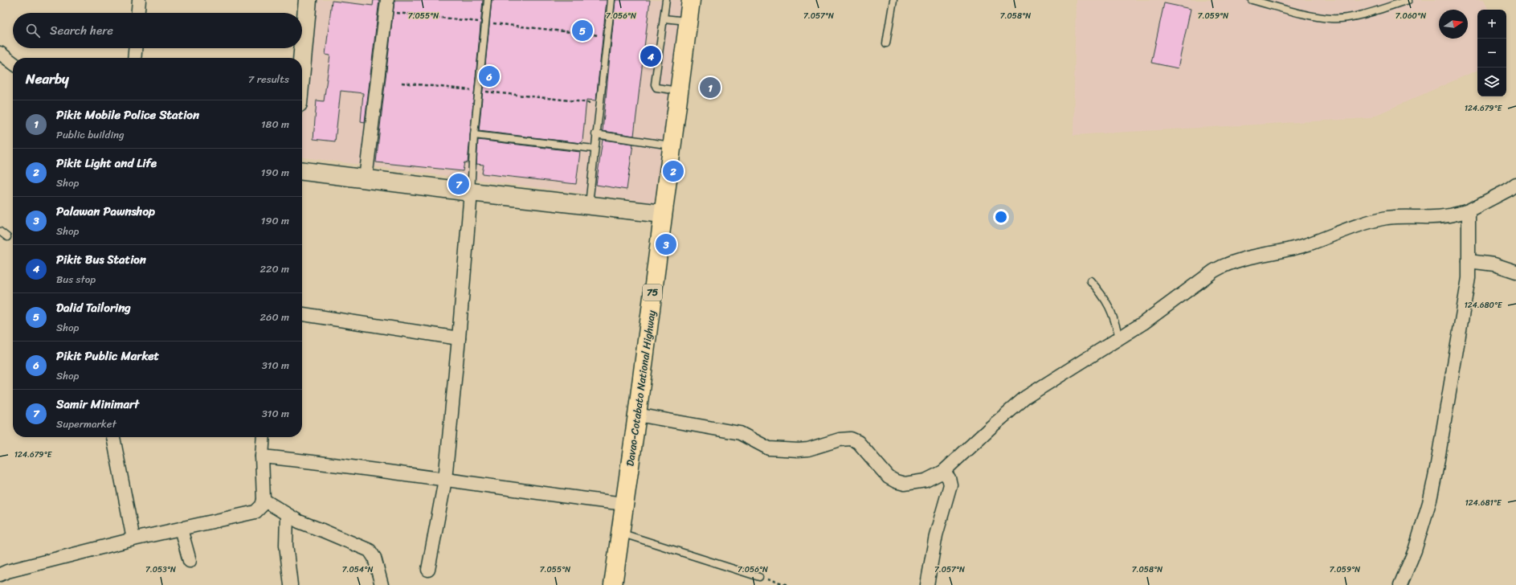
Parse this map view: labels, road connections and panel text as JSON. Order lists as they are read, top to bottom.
{
  "streets": {
    "highway": ["75", "Davao-Cotabato National Highway"]
  },
  "north": "right",
  "page": {
    "map_buttons": ["+", "−"],
    "search": "Search here",
    "pins": [
      "5",
      "4",
      "6",
      "1",
      "2",
      "7",
      "3"
    ],
    "heading": ["Nearby", "7 results"],
    "list": [
      {
        "mark": "1",
        "name": "Pikit Mobile Police Station",
        "note": "Public building",
        "value": "180 m"
      },
      {
        "mark": "2",
        "name": "Pikit Light and Life",
        "note": "Shop",
        "value": "190 m"
      },
      {
        "mark": "3",
        "name": "Palawan Pawnshop",
        "note": "Shop",
        "value": "190 m"
      },
      {
        "mark": "4",
        "name": "Pikit Bus Station",
        "note": "Bus stop",
        "value": "220 m"
      },
      {
        "mark": "5",
        "name": "Dalid Tailoring",
        "note": "Shop",
        "value": "260 m"
      },
      {
        "mark": "6",
        "name": "Pikit Public Market",
        "note": "Shop",
        "value": "310 m"
      },
      {
        "mark": "7",
        "name": "Samir Minimart",
        "note": "Supermarket",
        "value": "310 m"
      }
    ]
  },
  "coordinates": [
    "7.055°N",
    "7.056°N",
    "7.057°N",
    "7.058°N",
    "7.059°N",
    "7.060°N",
    "124.679°E",
    "124.680°E",
    "124.681°E",
    "7.053°N",
    "7.054°N"
  ]
}
